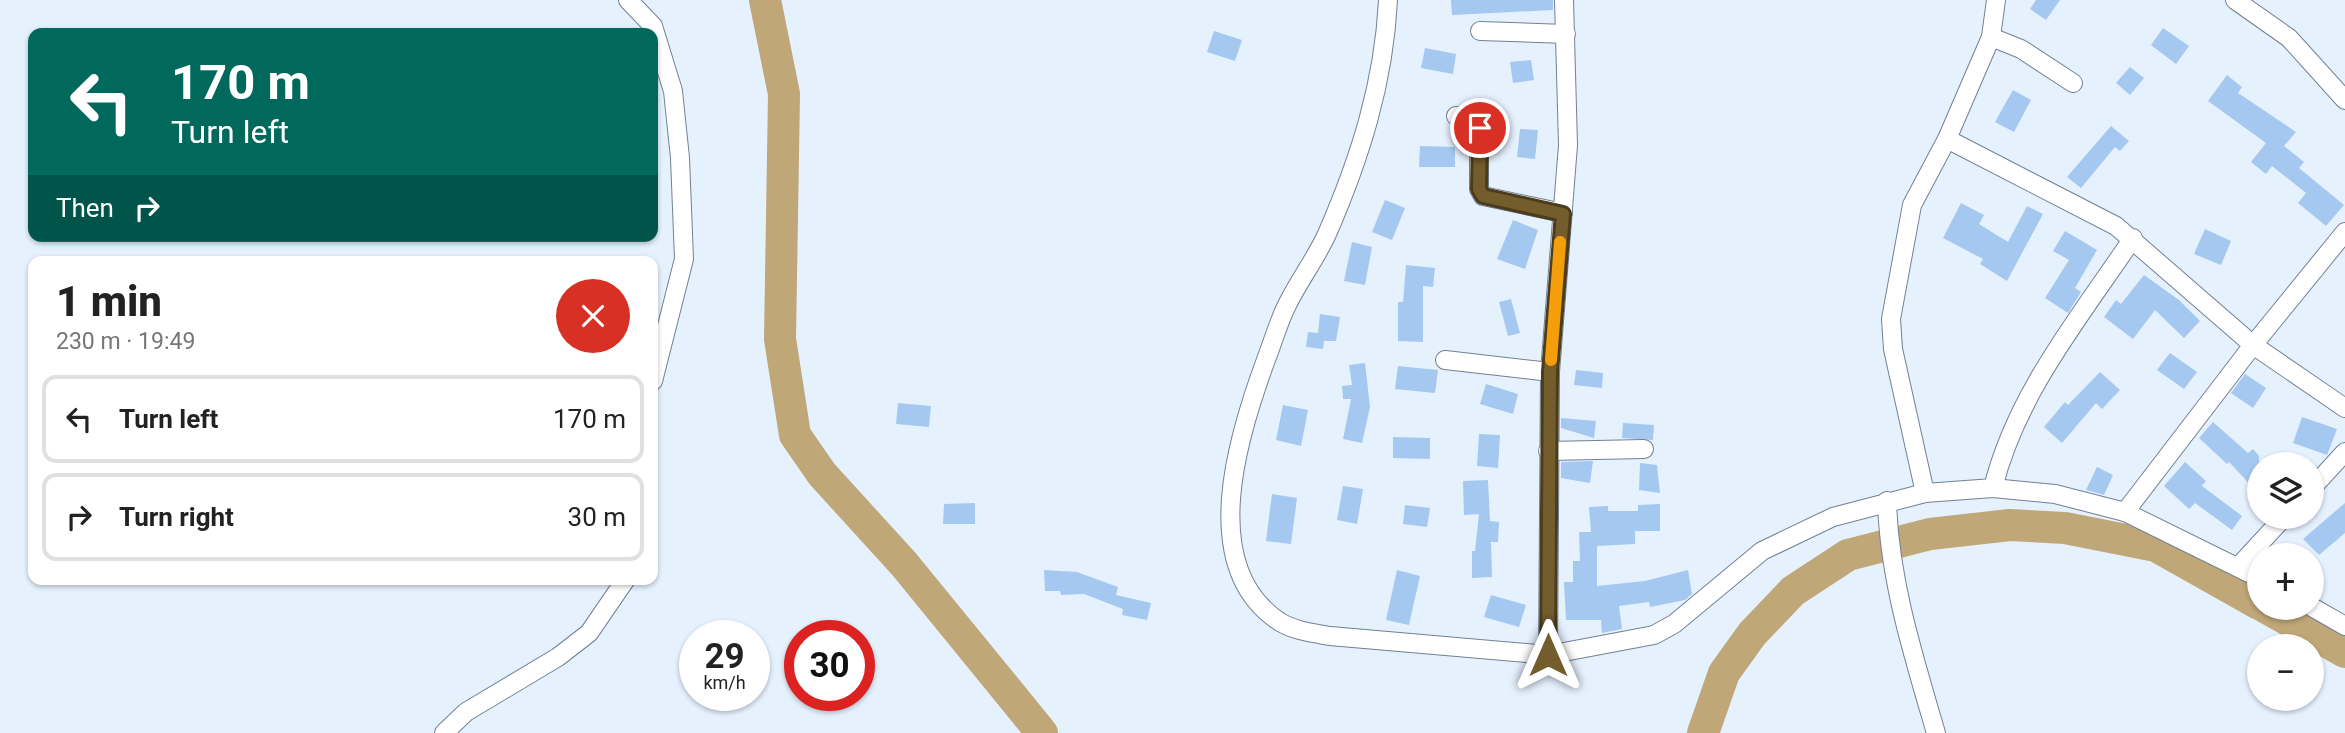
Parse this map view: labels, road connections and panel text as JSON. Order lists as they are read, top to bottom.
{
  "page": {
    "turn": ["170 m", "Turn left"],
    "then": "Then",
    "heading": ["1 min", "230 m · 19:49"],
    "list": [
      {
        "name": "Turn left",
        "value": "170 m"
      },
      {
        "name": "Turn right",
        "value": "30 m"
      }
    ],
    "map_buttons": ["+", "−"],
    "speed": "29 km/h",
    "limit": "30"
  }
}
